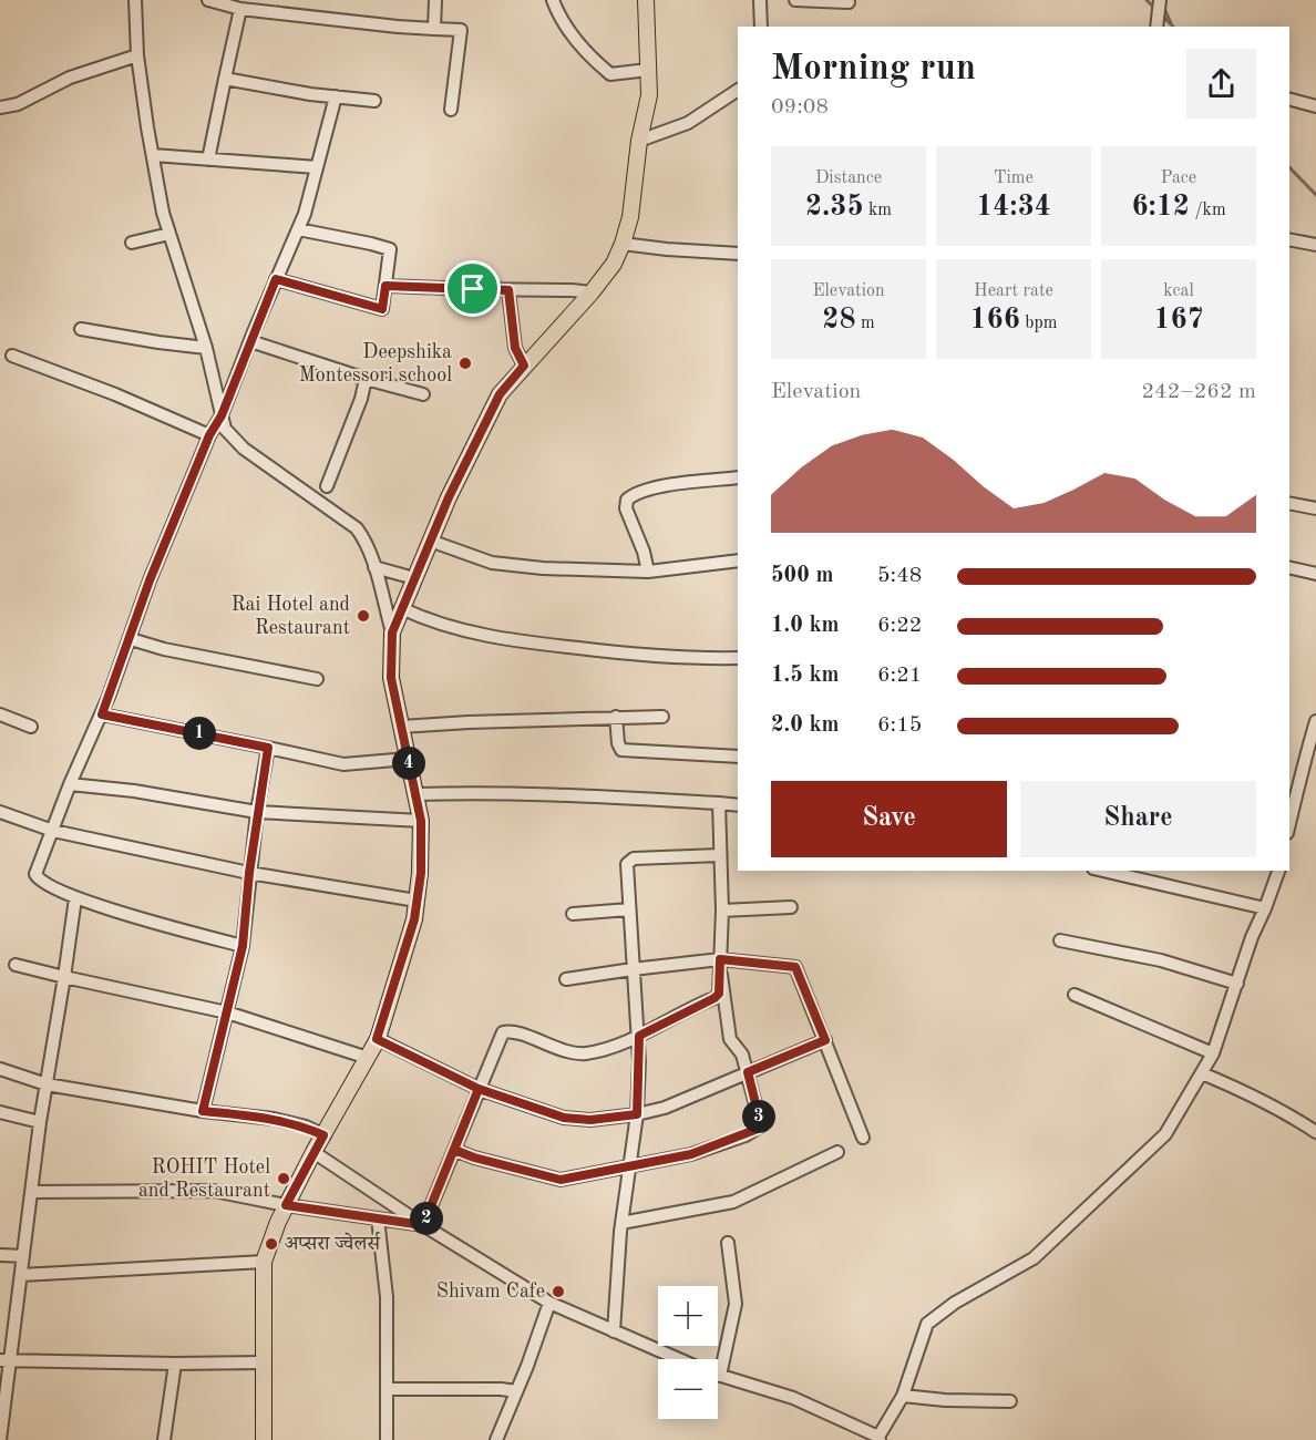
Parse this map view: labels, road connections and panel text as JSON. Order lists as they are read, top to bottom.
{
  "places": [
    "Deepshika Montessori school",
    "Rai Hotel and Restaurant",
    "ROHIT Hotel and Restaurant",
    "अप्सरा ज्वेलर्स",
    "Shivam Cafe"
  ],
  "page": {
    "heading": ["Morning run", "09:08"],
    "stats": [
      ["Distance", "2.35 km"],
      ["Time", "14:34"],
      ["Pace", "6:12 /km"],
      ["Elevation", "28 m"],
      ["Heart rate", "166 bpm"],
      ["kcal", "167"]
    ],
    "chart": ["Elevation", "242–262 m"],
    "list": [
      {
        "name": "500 m",
        "note": "5:48"
      },
      {
        "name": "1.0 km",
        "note": "6:22"
      },
      {
        "name": "1.5 km",
        "note": "6:21"
      },
      {
        "name": "2.0 km",
        "note": "6:15"
      }
    ],
    "pins": [
      "1",
      "4",
      "3",
      "2"
    ],
    "buttons": ["Save", "Share"],
    "map_buttons": ["+", "−"]
  }
}
